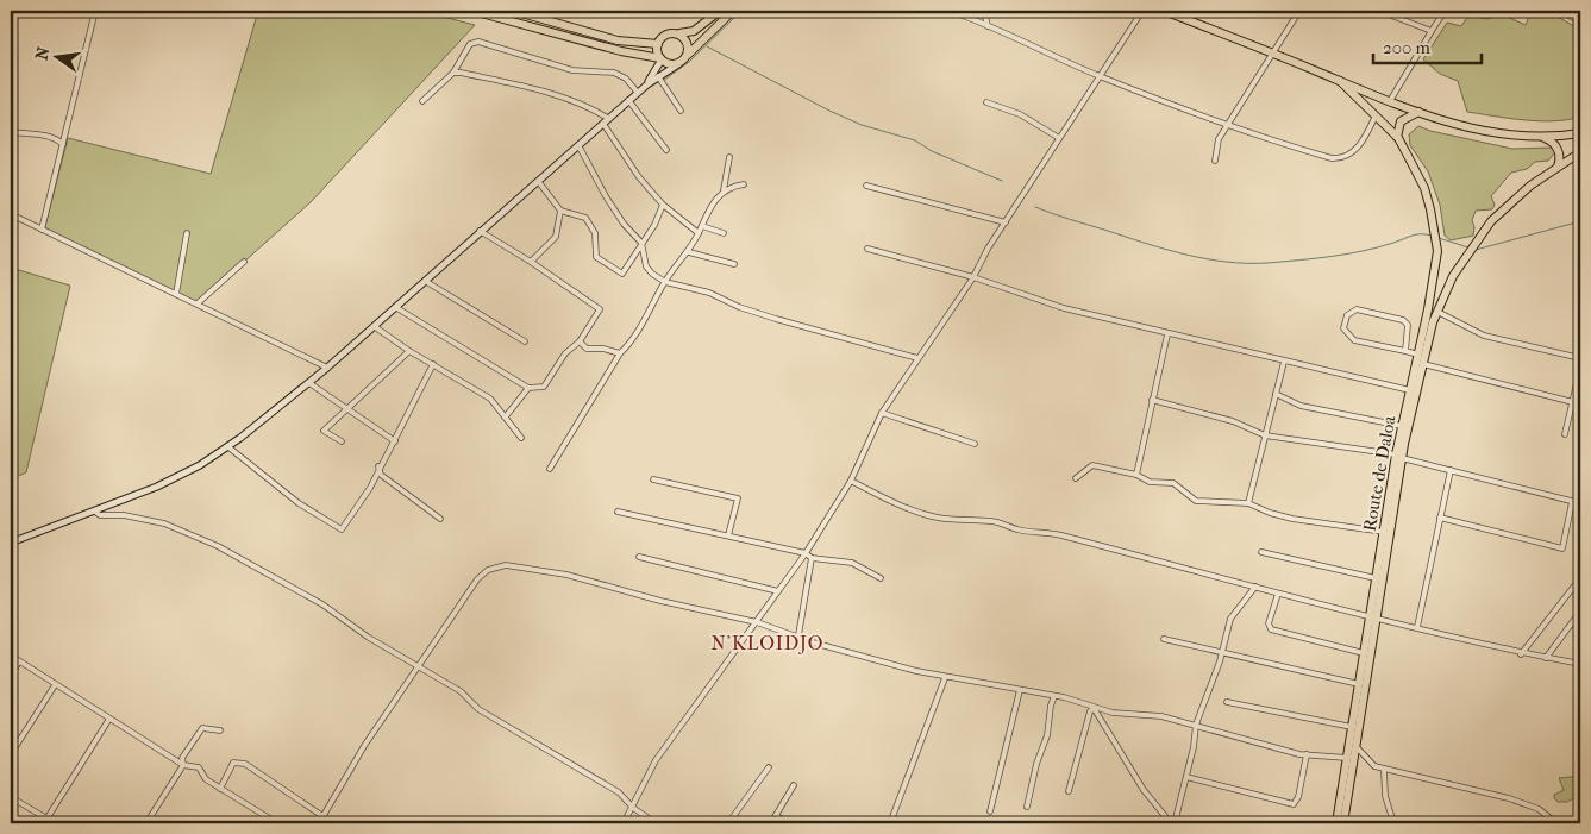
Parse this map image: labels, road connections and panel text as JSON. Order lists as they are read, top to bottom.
{
  "streets": {
    "highway": ["Route de Daloa"]
  },
  "districts": ["N'KLOIDJO"],
  "scale_bar": "200 m",
  "north": "left"
}
